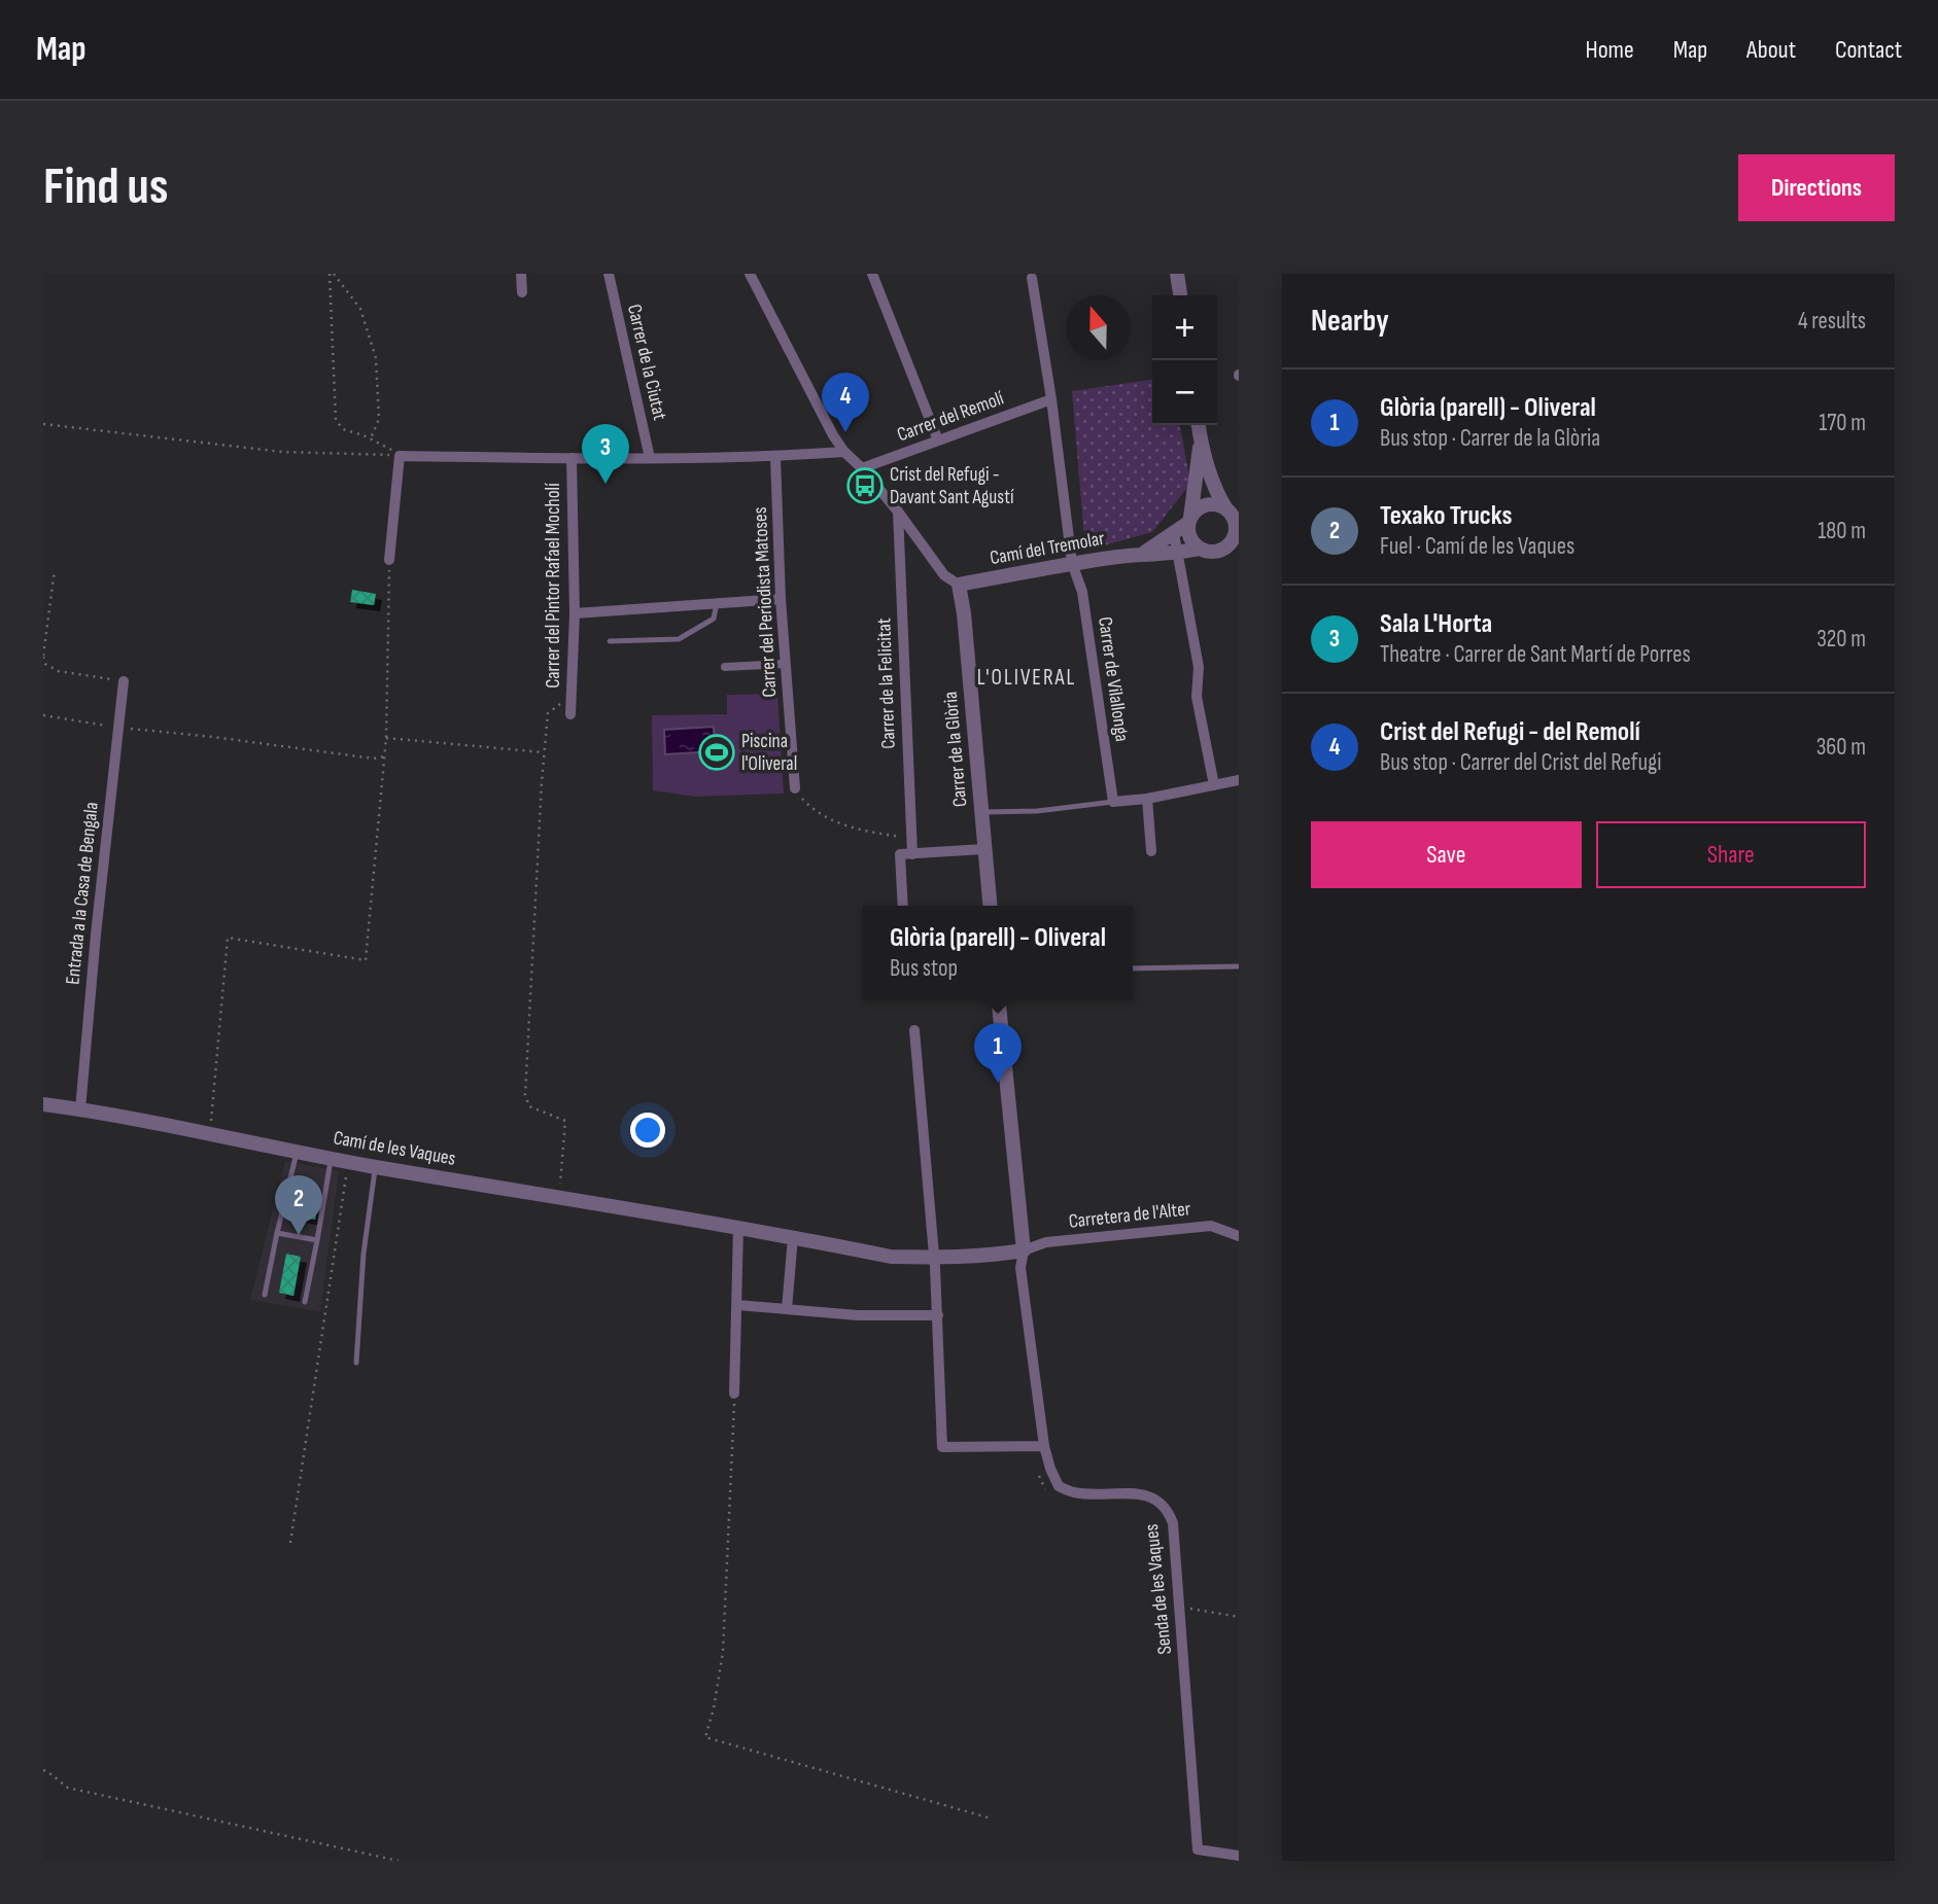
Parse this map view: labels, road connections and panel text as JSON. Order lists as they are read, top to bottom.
{
  "streets": {
    "street": [
      "Carrer de la Ciutat",
      "Carrer del Remolí",
      "Camí del Tremolar",
      "Carrer del Pintor Rafael Mocholí",
      "Carrer del Periodista Matoses",
      "Carrer de Vilallonga",
      "Carrer de la Felicitat",
      "Carrer de la Glòria",
      "Entrada a la Casa de Bengala",
      "Camí de les Vaques",
      "Carretera de l'Alter",
      "Senda de les Vaques"
    ]
  },
  "crossings": [
    ["Carrer del Remolí", "Carrer de Vilallonga"],
    ["Camí del Tremolar", "Carrer de Vilallonga"],
    ["Camí del Tremolar", "Carrer de la Glòria"],
    ["Entrada a la Casa de Bengala", "Camí de les Vaques"],
    ["Camí de les Vaques", "Carretera de l'Alter"],
    ["Camí de les Vaques", "Senda de les Vaques"],
    ["Carretera de l'Alter", "Senda de les Vaques"]
  ],
  "districts": ["L'OLIVERAL"],
  "places": {
    "bus stop": ["Crist del Refugi - Davant Sant Agustí"],
    "sports": ["Piscina l'Oliveral"]
  },
  "north": "top",
  "page": {
    "header": "Map",
    "nav": [
      "Home",
      "Map",
      "About",
      "Contact"
    ],
    "buttons": [
      "Directions",
      ["Save", "Share"]
    ],
    "title": "Find us",
    "heading": ["Nearby", "4 results"],
    "map_buttons": ["+", "−"],
    "list": [
      {
        "mark": "1",
        "name": "Glòria (parell) - Oliveral",
        "note": "Bus stop · Carrer de la Glòria",
        "value": "170 m"
      },
      {
        "mark": "2",
        "name": "Texako Trucks",
        "note": "Fuel · Camí de les Vaques",
        "value": "180 m"
      },
      {
        "mark": "3",
        "name": "Sala L'Horta",
        "note": "Theatre · Carrer de Sant Martí de Porres",
        "value": "320 m"
      },
      {
        "mark": "4",
        "name": "Crist del Refugi - del Remolí",
        "note": "Bus stop · Carrer del Crist del Refugi",
        "value": "360 m"
      }
    ],
    "pins": [
      "4",
      "3",
      "1",
      "2"
    ],
    "popup": ["Glòria (parell) - Oliveral", "Bus stop"]
  }
}
